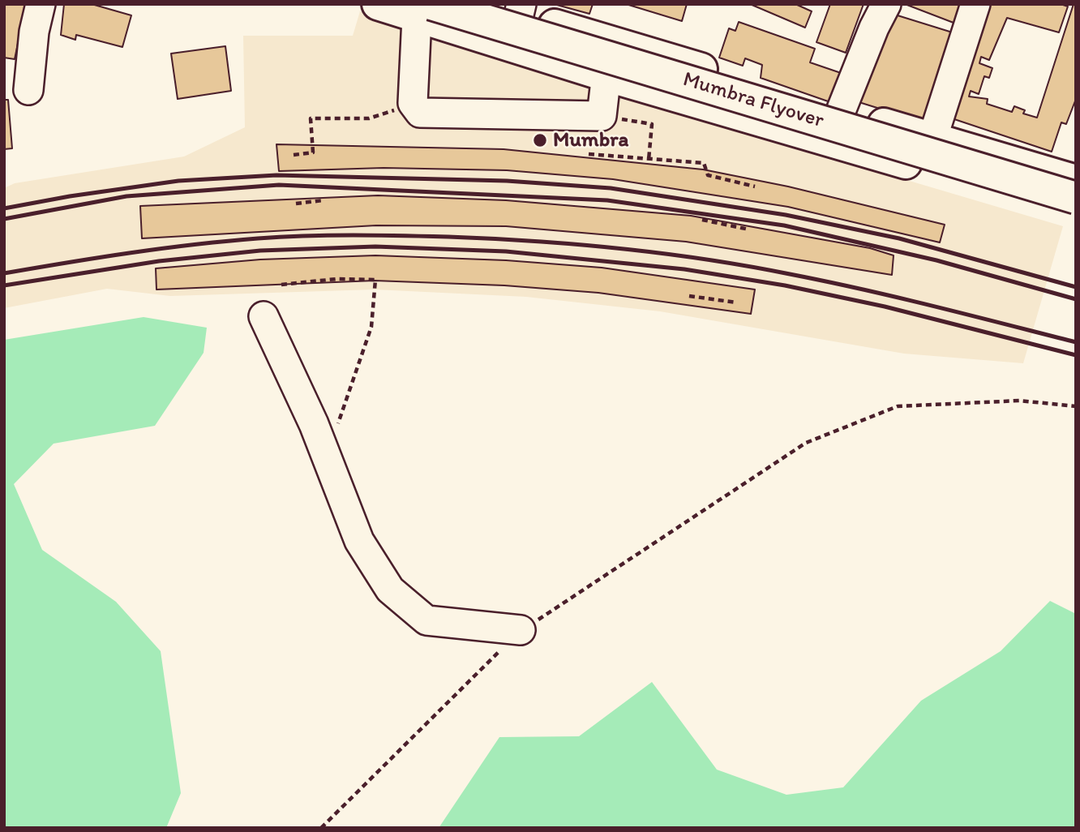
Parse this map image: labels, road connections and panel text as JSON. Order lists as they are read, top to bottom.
{
  "streets": {
    "main road": ["Mumbra Flyover"]
  },
  "places": ["Mumbra"]
}
